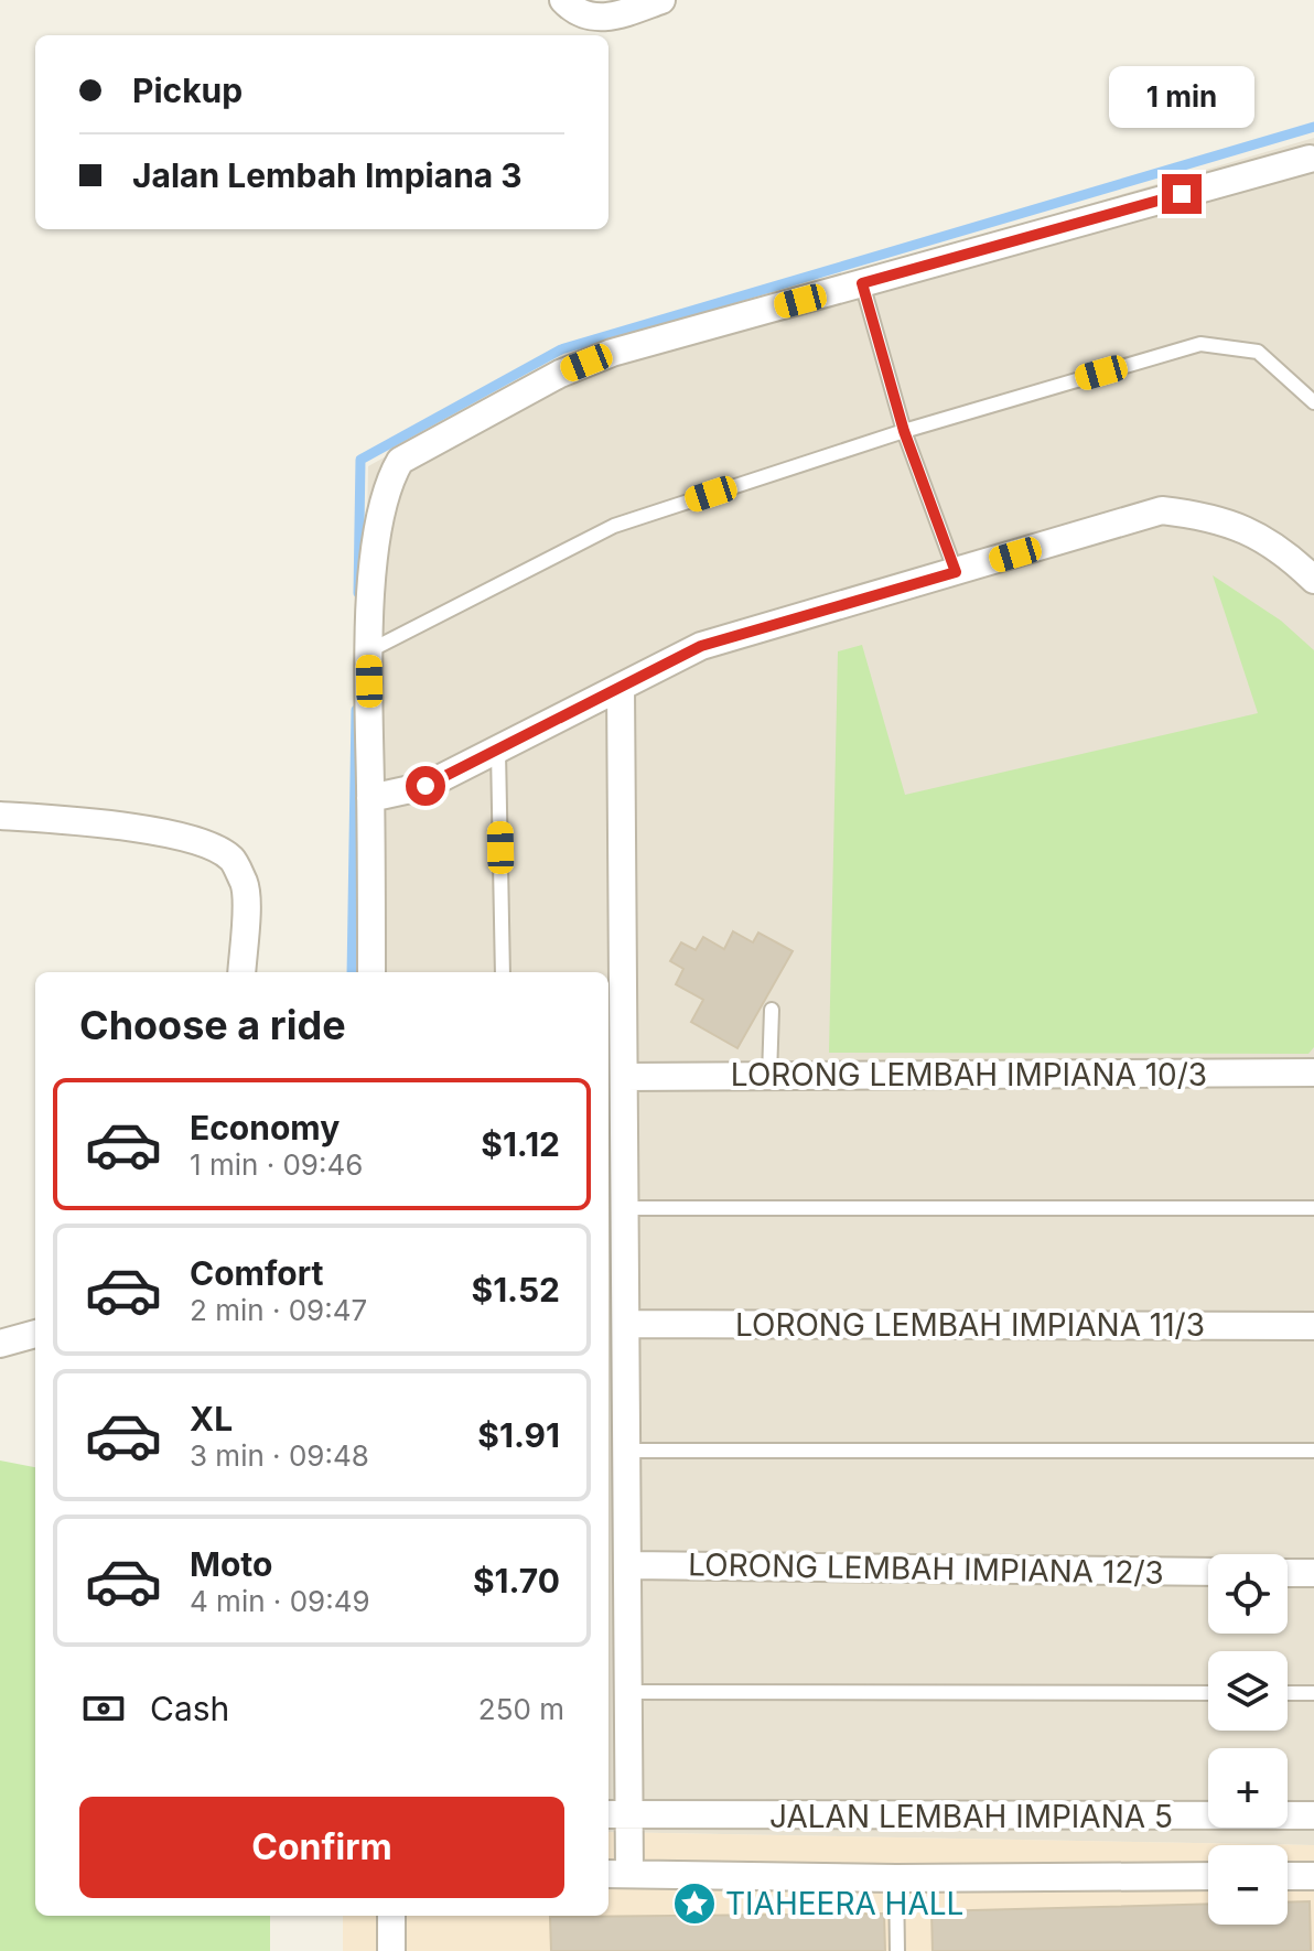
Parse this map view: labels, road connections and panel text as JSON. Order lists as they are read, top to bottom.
{
  "streets": {
    "street": [
      "LORONG LEMBAH IMPIANA 10/3",
      "LORONG LEMBAH IMPIANA 11/3",
      "LORONG LEMBAH IMPIANA 12/3",
      "JALAN LEMBAH IMPIANA 5"
    ]
  },
  "places": {
    "place": ["TIAHEERA HALL"]
  },
  "page": {
    "banner": ["Pickup", "Jalan Lembah Impiana 3"],
    "bubble": "1 min",
    "heading": "Choose a ride",
    "list": [
      {
        "name": "Economy",
        "note": "1 min · 09:46",
        "value": "$1.12"
      },
      {
        "name": "Comfort",
        "note": "2 min · 09:47",
        "value": "$1.52"
      },
      {
        "name": "XL",
        "note": "3 min · 09:48",
        "value": "$1.91"
      },
      {
        "name": "Moto",
        "note": "4 min · 09:49",
        "value": "$1.70"
      }
    ],
    "map_buttons": ["+", "−"],
    "pay": ["Cash", "250 m"],
    "buttons": "Confirm"
  }
}
